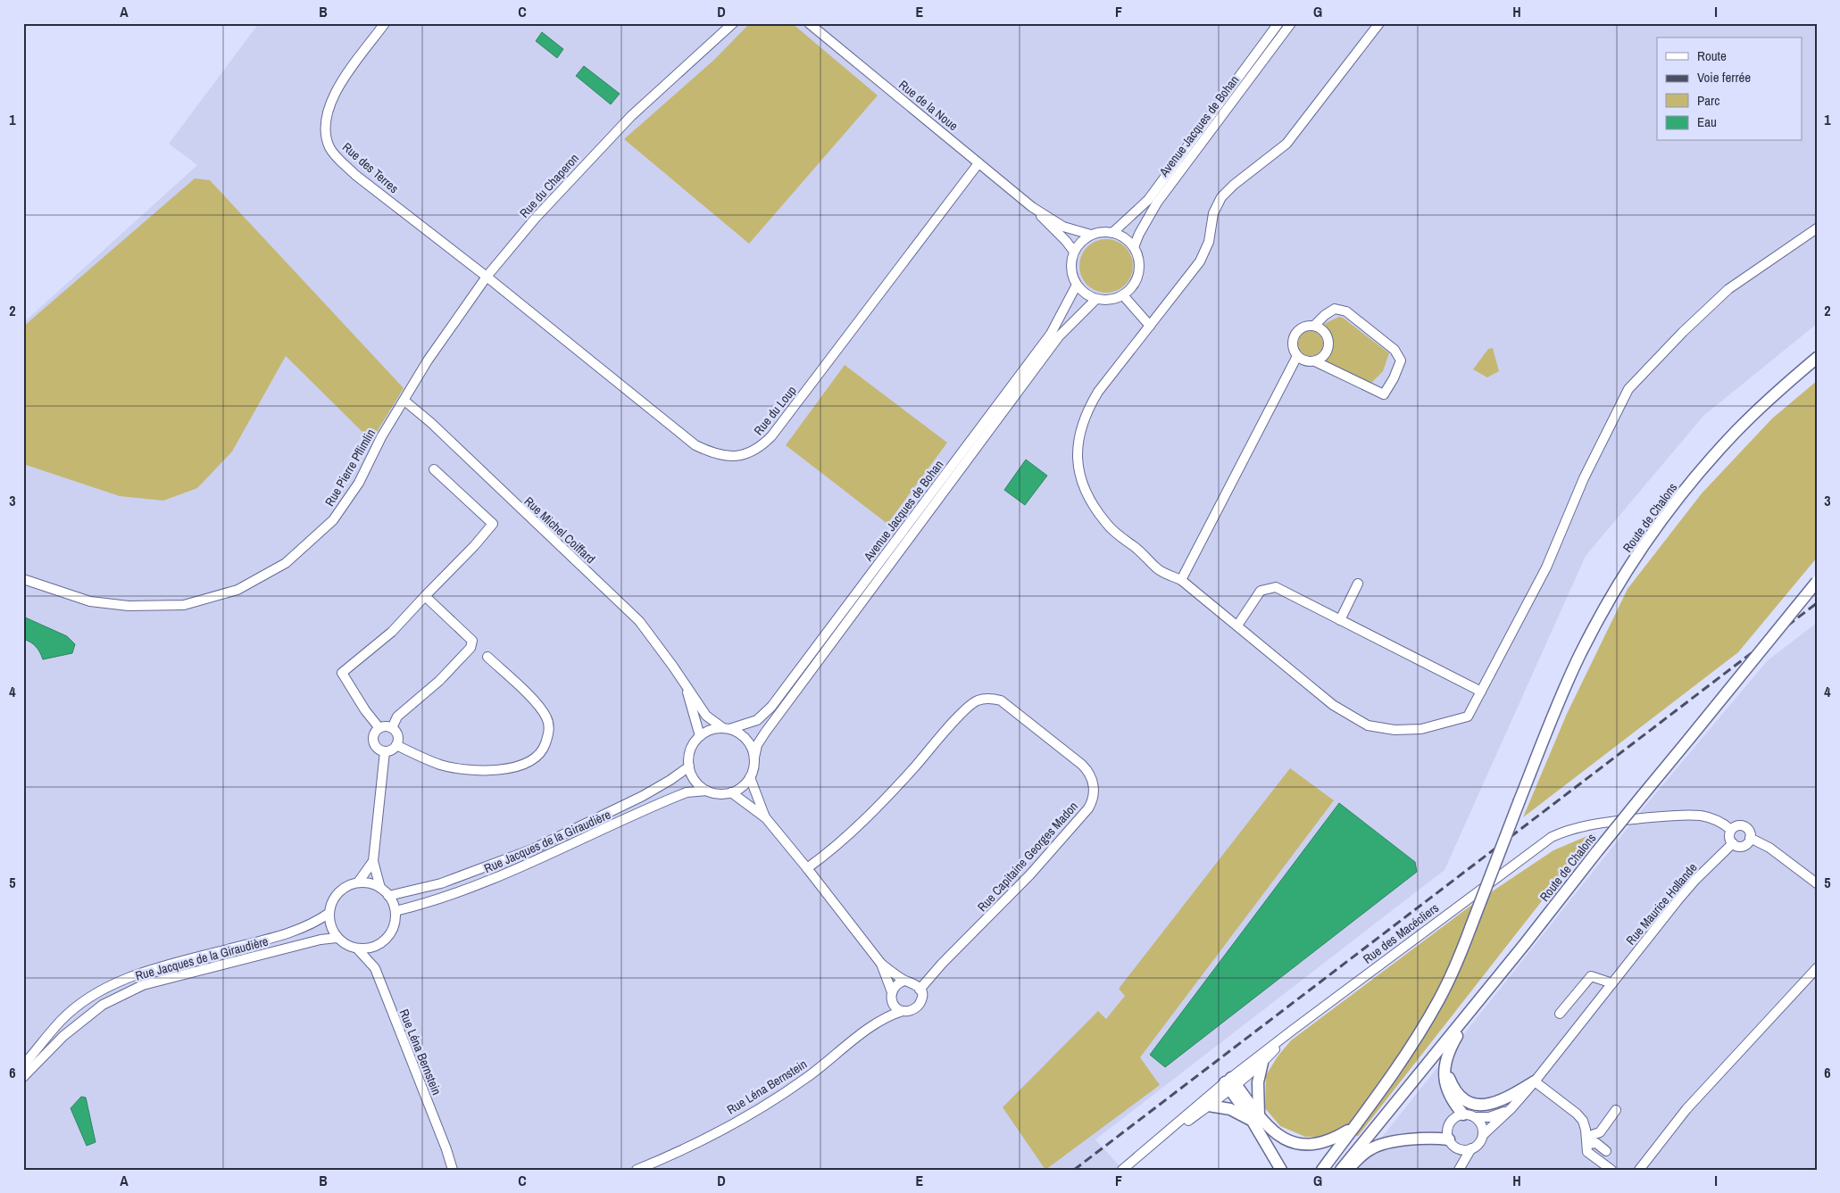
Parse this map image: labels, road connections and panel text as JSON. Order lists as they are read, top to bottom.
{
  "streets": {
    "main road": ["Route de Chalons"],
    "street": [
      "Rue de la Noue",
      "Avenue Jacques de Bohan",
      "Rue des Terres",
      "Rue du Chaperon",
      "Rue du Loup",
      "Rue Pierre Pflimlin",
      "Rue Michel Coiffard",
      "Rue Jacques de la Giraudière",
      "Rue Capitaine Georges Madon",
      "Rue Maurice Hollande",
      "Rue des Macécliers",
      "Rue Léna Bernstein"
    ]
  },
  "crossings": [
    ["Rue de la Noue", "Rue du Loup"],
    ["Avenue Jacques de Bohan", "Rue Michel Coiffard"],
    ["Avenue Jacques de Bohan", "Rue Jacques de la Giraudière"],
    ["Rue des Terres", "Rue du Chaperon"],
    ["Rue des Terres", "Rue du Loup"],
    ["Rue du Chaperon", "Rue du Loup"],
    ["Rue du Chaperon", "Rue Pierre Pflimlin"],
    ["Rue Pierre Pflimlin", "Rue Michel Coiffard"],
    ["Rue Michel Coiffard", "Rue Jacques de la Giraudière"],
    ["Rue Jacques de la Giraudière", "Rue Léna Bernstein"],
    ["Rue Capitaine Georges Madon", "Rue Léna Bernstein"],
    ["Rue Maurice Hollande", "Rue des Macécliers"]
  ],
  "legend": [
    "Route",
    "Voie ferrée",
    "Parc",
    "Eau"
  ],
  "grid": {
    "columns": [
      "A",
      "B",
      "C",
      "D",
      "E",
      "F",
      "G",
      "H",
      "I"
    ],
    "rows": [
      "1",
      "2",
      "3",
      "4",
      "5",
      "6"
    ]
  }
}
